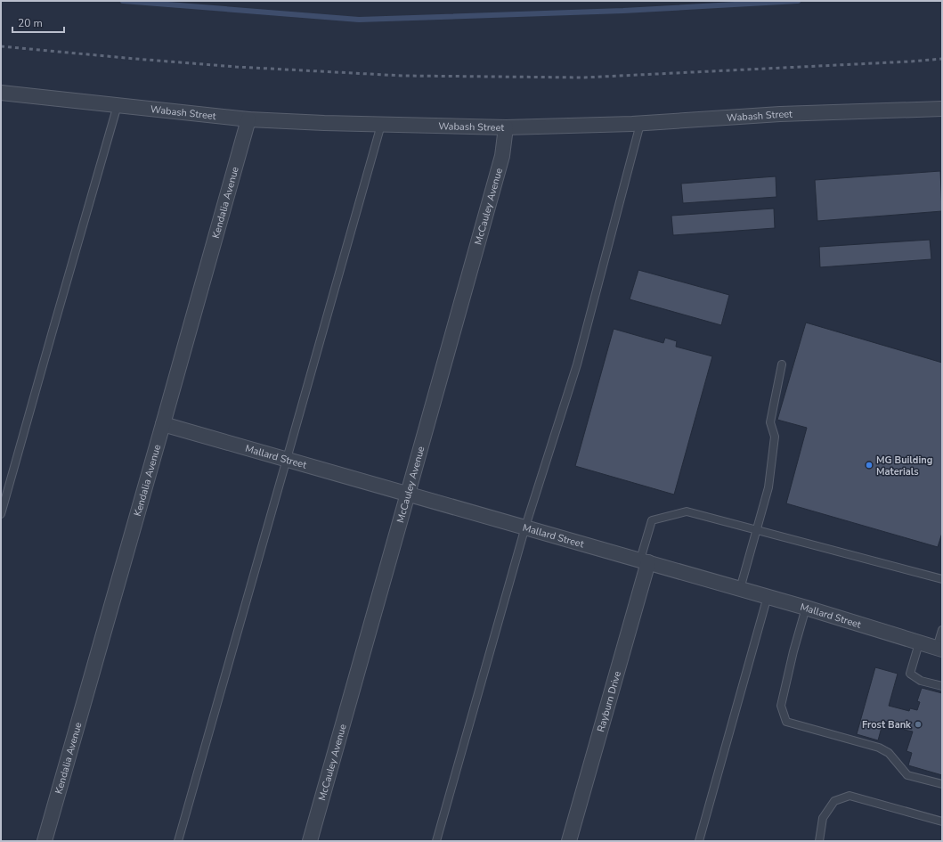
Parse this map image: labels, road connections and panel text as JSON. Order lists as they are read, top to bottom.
{
  "streets": {
    "street": [
      "Wabash Street",
      "Kendalia Avenue",
      "McCauley Avenue",
      "Mallard Street",
      "Rayburn Drive"
    ]
  },
  "crossings": [
    ["Wabash Street", "Kendalia Avenue"],
    ["Wabash Street", "McCauley Avenue"],
    ["Kendalia Avenue", "Mallard Street"],
    ["McCauley Avenue", "Mallard Street"],
    ["Mallard Street", "Rayburn Drive"]
  ],
  "places": ["MG Building Materials", "Frost Bank"],
  "scale_bar": "20 m"
}
